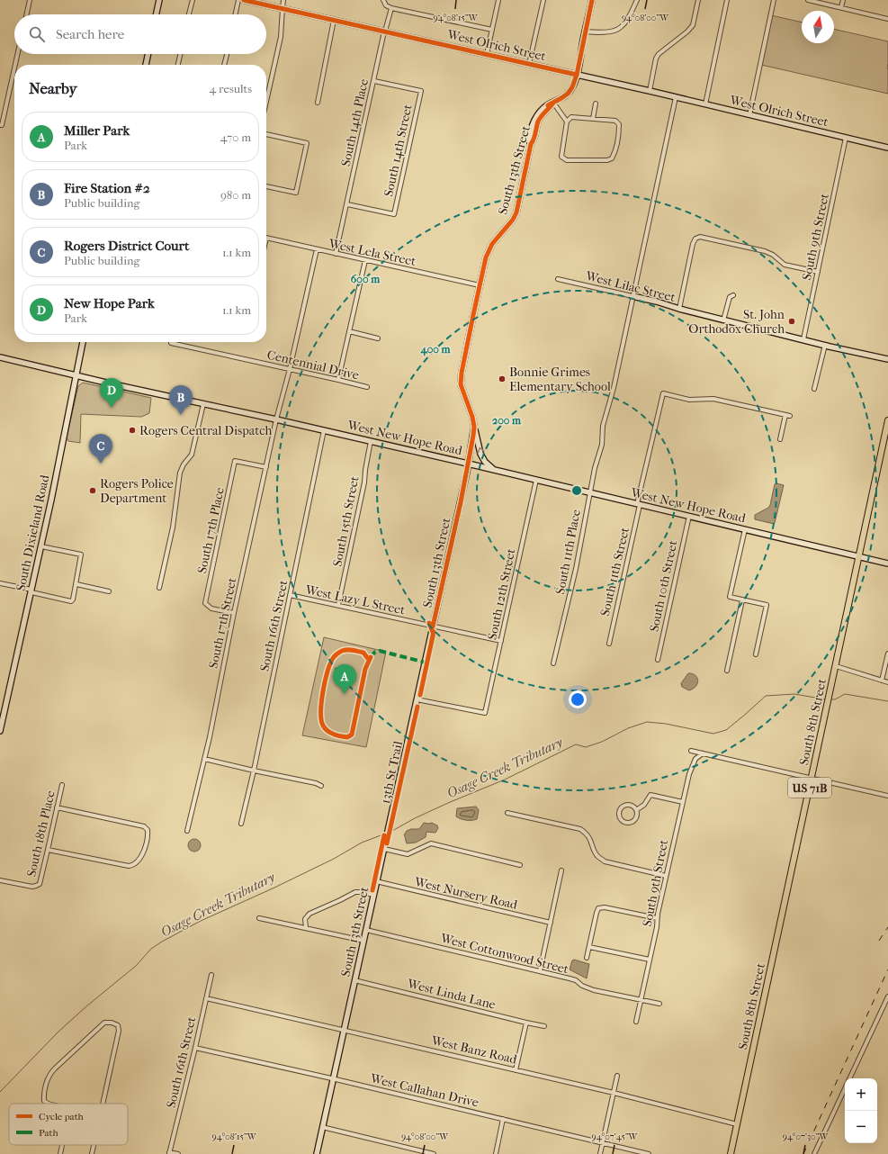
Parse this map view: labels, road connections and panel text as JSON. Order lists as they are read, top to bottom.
{
  "streets": {
    "main road": ["South 8th Street", "US 71B"],
    "street": [
      "West Olrich Street",
      "South 14th Place",
      "South 14th Street",
      "South 13th Street",
      "South 9th Street",
      "West Lela Street",
      "West Lilac Street",
      "Centennial Drive",
      "West New Hope Road",
      "South 15th Street",
      "South 17th Place",
      "South Dixieland Road",
      "South 11th Place",
      "South 11th Street",
      "South 10th Street",
      "South 12th Street",
      "West Lazy L Street",
      "South 17th Street",
      "South 16th Street",
      "South 18th Place",
      "West Nursery Road",
      "West Cottonwood Street",
      "West Linda Lane",
      "West Banz Road",
      "West Callahan Drive"
    ],
    "cycle path": ["13th St Trail"]
  },
  "crossings": [
    ["West Olrich Street", "South 14th Place"],
    ["West Olrich Street", "South 13th Street"],
    ["West Olrich Street", "South 9th Street"],
    ["West Olrich Street", "South 11th Place"],
    ["South 14th Place", "South 14th Street"],
    ["South 14th Place", "West Lela Street"],
    ["South 13th Street", "West Lela Street"],
    ["South 13th Street", "West New Hope Road"],
    ["South 13th Street", "South 12th Street"],
    ["South 13th Street", "West Lazy L Street"],
    ["South 13th Street", "West Nursery Road"],
    ["South 13th Street", "West Cottonwood Street"],
    ["South 13th Street", "West Linda Lane"],
    ["South 13th Street", "West Banz Road"],
    ["South 13th Street", "West Callahan Drive"],
    ["South 9th Street", "West Lilac Street"],
    ["South 9th Street", "West Cottonwood Street"],
    ["West Lilac Street", "South 11th Place"],
    ["West New Hope Road", "South 15th Street"],
    ["West New Hope Road", "South Dixieland Road"],
    ["West New Hope Road", "South 11th Place"],
    ["West New Hope Road", "South 11th Street"],
    ["West New Hope Road", "South 10th Street"],
    ["West New Hope Road", "South 12th Street"],
    ["West New Hope Road", "South 17th Street"],
    ["West New Hope Road", "South 16th Street"],
    ["West New Hope Road", "South 8th Street"],
    ["South 15th Street", "West Lazy L Street"],
    ["South 17th Place", "South 17th Street"],
    ["South 12th Street", "West Lazy L Street"],
    ["West Lazy L Street", "South 16th Street"],
    ["South 16th Street", "West Banz Road"],
    ["South 16th Street", "West Callahan Drive"],
    ["South 8th Street", "West Banz Road"]
  ],
  "water": ["Osage Creek Tributary"],
  "places": [
    "St. John Orthodox Church",
    "Bonnie Grimes Elementary School",
    "Rogers Central Dispatch",
    "Rogers Police Department"
  ],
  "legend": ["Cycle path", "Path"],
  "north": "top",
  "page": {
    "search": "Search here",
    "heading": ["Nearby", "4 results"],
    "list": [
      {
        "mark": "A",
        "name": "Miller Park",
        "note": "Park",
        "value": "470 m"
      },
      {
        "mark": "B",
        "name": "Fire Station #2",
        "note": "Public building",
        "value": "980 m"
      },
      {
        "mark": "C",
        "name": "Rogers District Court",
        "note": "Public building",
        "value": "1.1 km"
      },
      {
        "mark": "D",
        "name": "New Hope Park",
        "note": "Park",
        "value": "1.1 km"
      }
    ],
    "pins": [
      "D",
      "B",
      "C",
      "A"
    ],
    "map_buttons": ["+", "−"]
  },
  "coordinates": [
    "94°08'15\"W",
    "94°08'00\"W",
    "94°07'45\"W",
    "94°07'30\"W"
  ],
  "rings": ["600 m", "400 m", "200 m"]
}
